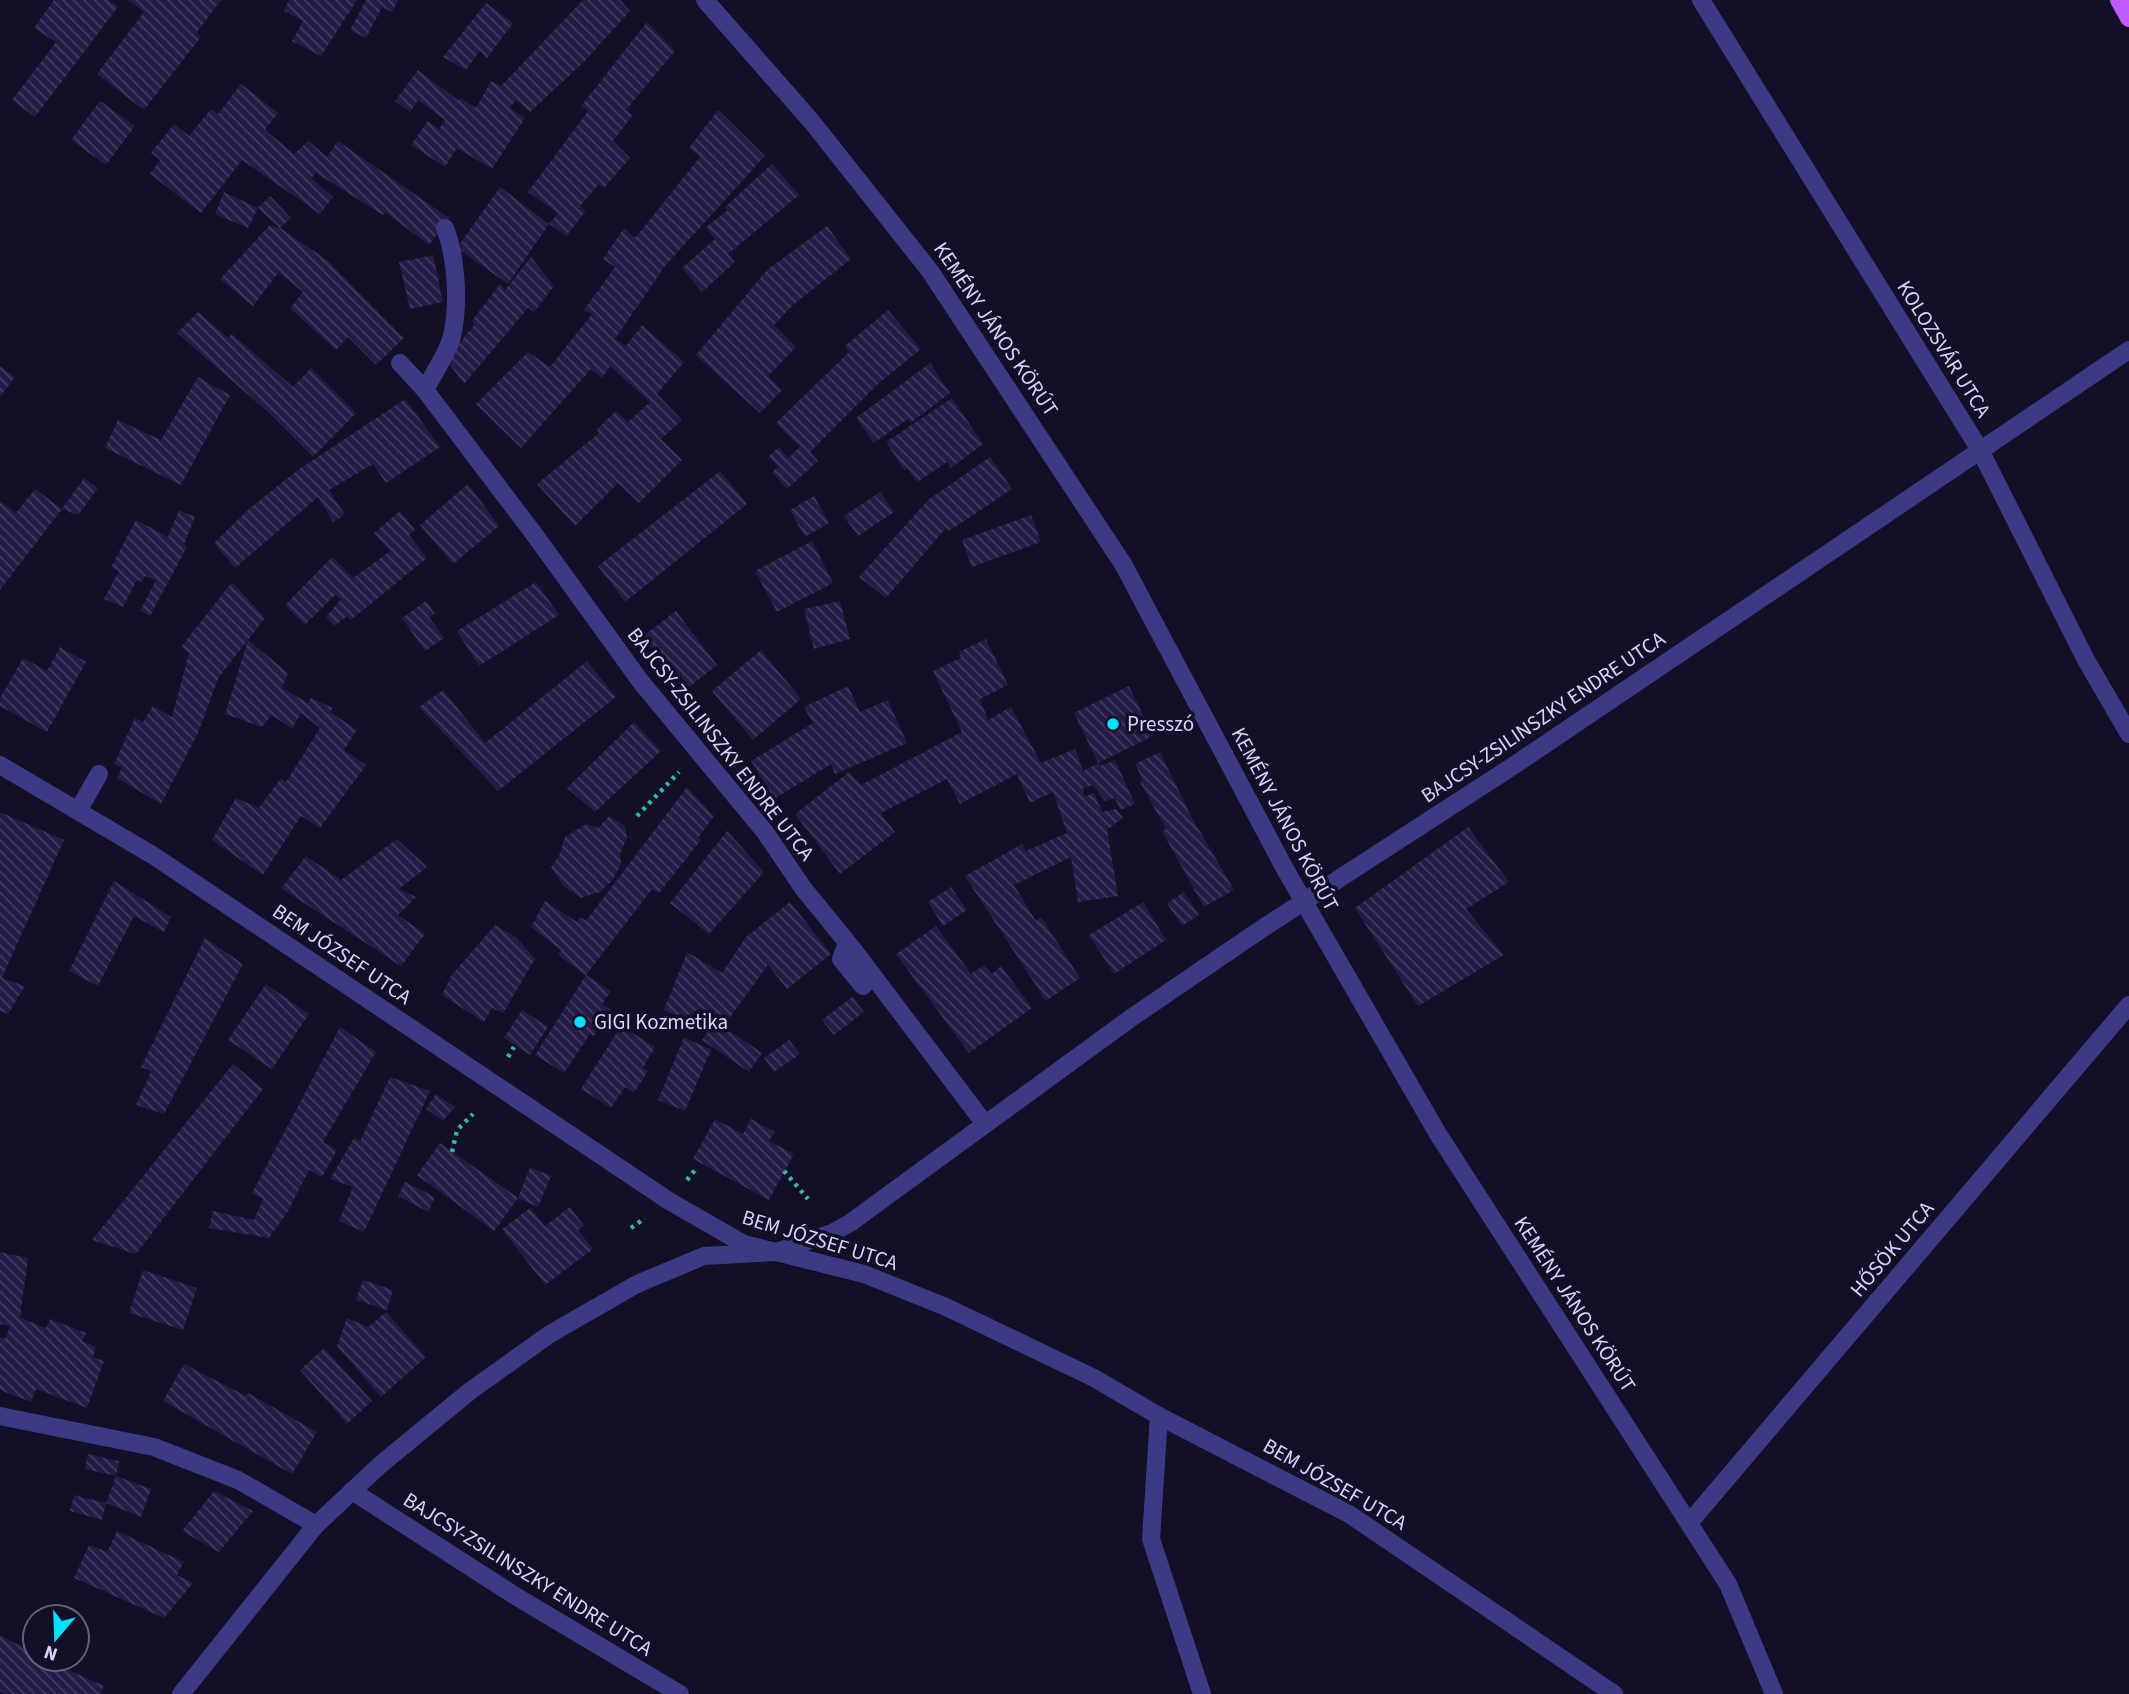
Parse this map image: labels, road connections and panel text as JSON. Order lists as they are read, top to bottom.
{
  "streets": {
    "street": [
      "KEMÉNY JÁNOS KÖRÚT",
      "KOLOZSVÁR UTCA",
      "BAJCSY-ZSILINSZKY ENDRE UTCA",
      "BEM JÓZSEF UTCA",
      "HŐSÖK UTCA"
    ]
  },
  "crossings": [
    ["KEMÉNY JÁNOS KÖRÚT", "BAJCSY-ZSILINSZKY ENDRE UTCA"],
    ["KEMÉNY JÁNOS KÖRÚT", "HŐSÖK UTCA"],
    ["KOLOZSVÁR UTCA", "BAJCSY-ZSILINSZKY ENDRE UTCA"],
    ["BAJCSY-ZSILINSZKY ENDRE UTCA", "BEM JÓZSEF UTCA"]
  ],
  "places": ["Presszó", "GIGI Kozmetika"],
  "north": "bottom"
}
